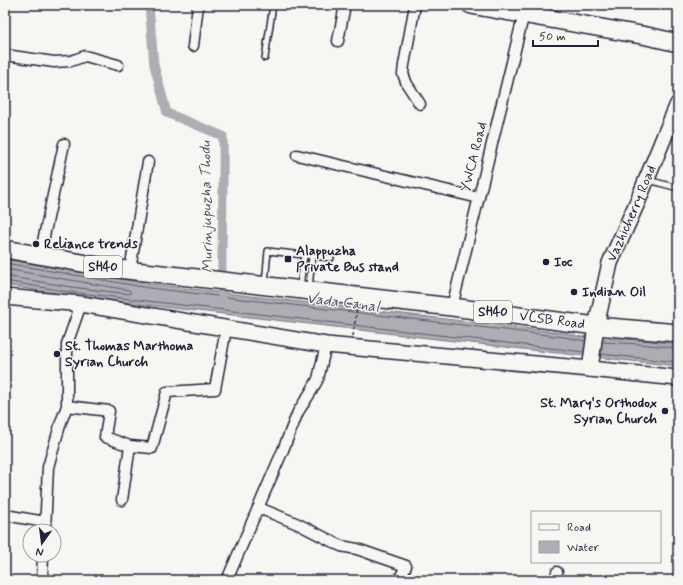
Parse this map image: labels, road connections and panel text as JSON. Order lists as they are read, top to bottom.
{
  "streets": {
    "main road": ["Vazhicherry Road", "SH40", "VCSB Road"],
    "street": ["YWCA Road"]
  },
  "crossings": [
    ["YWCA Road", "VCSB Road"],
    ["Vazhicherry Road", "VCSB Road"],
    ["SH40", "VCSB Road"]
  ],
  "water": ["Murinjupuzha Thodu", "Vada Canal"],
  "places": {
    "other": [
      "Reliance trends",
      "Ioc",
      "Indian Oil",
      "St. Thomas Marthoma Syrian Church",
      "St. Mary's Orthodox Syrian Church"
    ],
    "transit": ["Alappuzha Private Bus stand"]
  },
  "legend": ["Road", "Water"],
  "scale_bar": "50 m",
  "north": "bottom"
}
